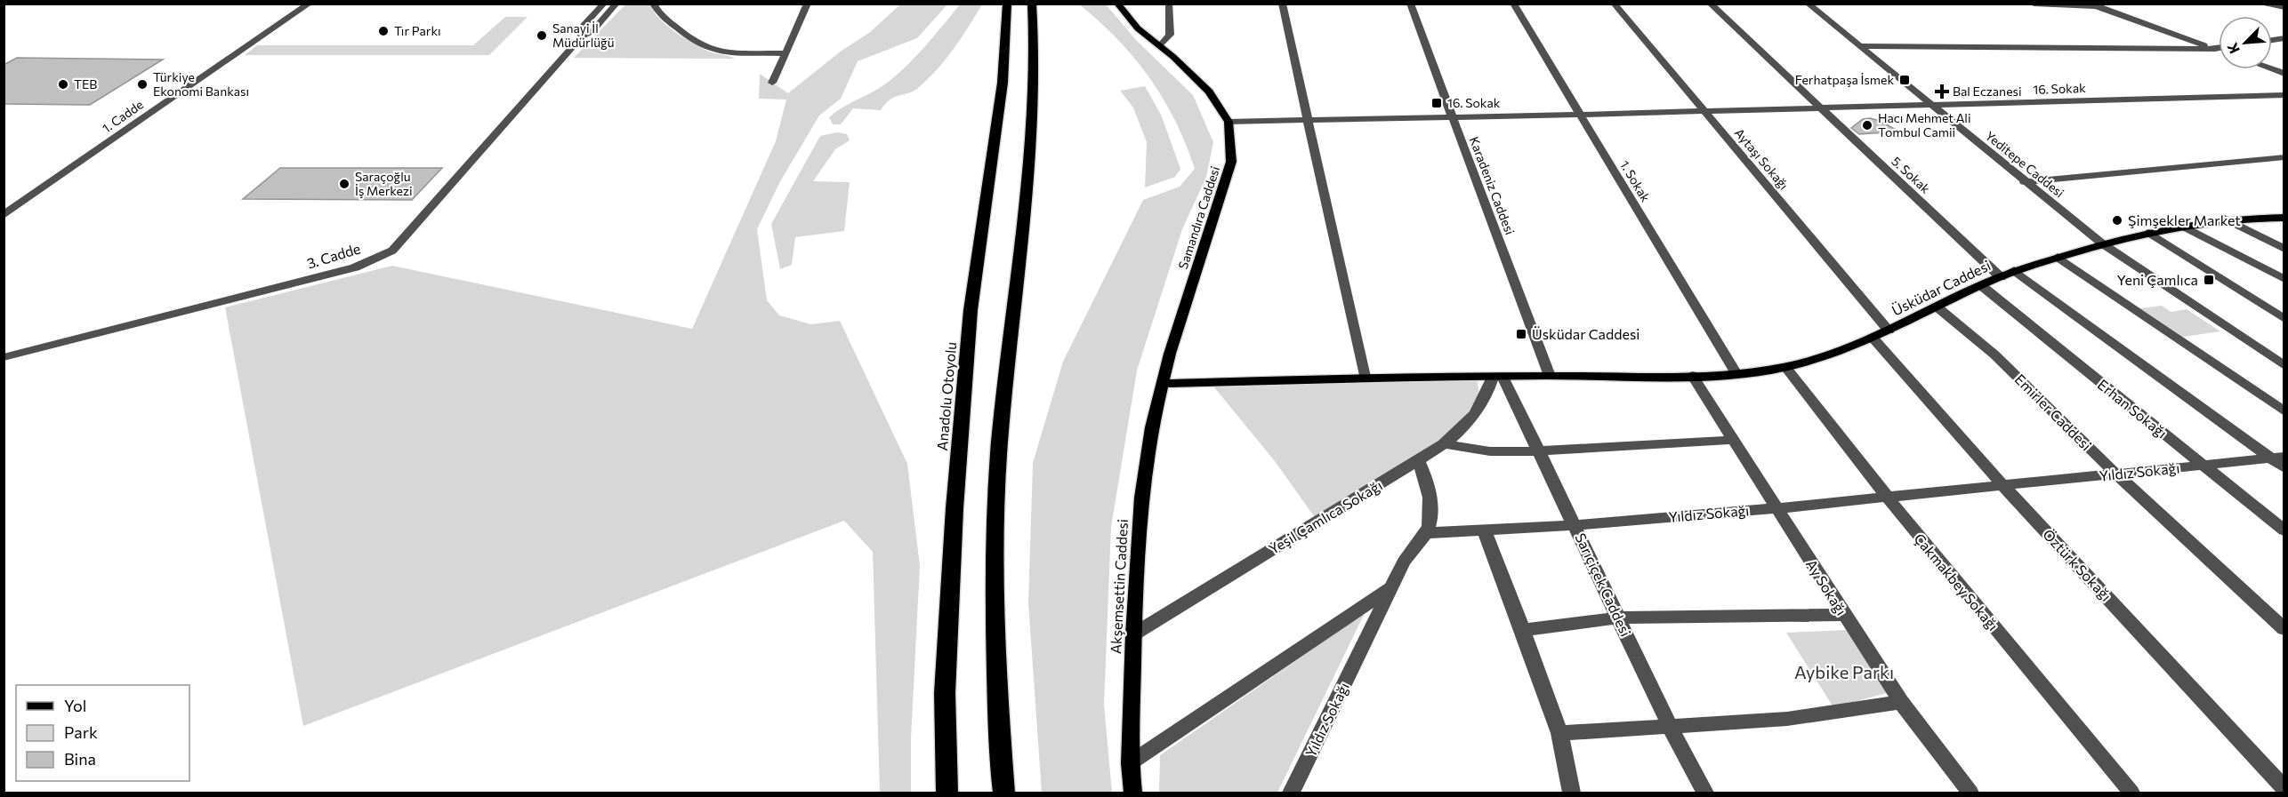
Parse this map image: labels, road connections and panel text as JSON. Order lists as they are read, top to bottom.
{
  "streets": {
    "highway": ["Anadolu Otoyolu"],
    "main road": ["Samandıra Caddesi", "Üsküdar Caddesi", "Akşemsettin Caddesi"],
    "street": [
      "16. Sokak",
      "1. Cadde",
      "Aytaşı Sokağı",
      "Yeditepe Caddesi",
      "5. Sokak",
      "1. Sokak",
      "Karadeniz Caddesi",
      "3. Cadde",
      "Erhan Sokağı",
      "Emirler Caddesi",
      "Yıldız Sokağı",
      "Yeşil Çamlıca Sokağı",
      "Öztürk Sokağı",
      "Çakmakbey Sokağı",
      "Sarıçiçek Caddesi",
      "Ay Sokağı"
    ]
  },
  "crossings": [
    ["16. Sokak", "Aytaşı Sokağı"],
    ["16. Sokak", "Yeditepe Caddesi"],
    ["16. Sokak", "5. Sokak"],
    ["16. Sokak", "1. Sokak"],
    ["16. Sokak", "Karadeniz Caddesi"],
    ["16. Sokak", "Samandıra Caddesi"],
    ["Aytaşı Sokağı", "Üsküdar Caddesi"],
    ["Yeditepe Caddesi", "Üsküdar Caddesi"],
    ["5. Sokak", "Üsküdar Caddesi"],
    ["1. Sokak", "Üsküdar Caddesi"],
    ["Karadeniz Caddesi", "Üsküdar Caddesi"],
    ["Samandıra Caddesi", "Üsküdar Caddesi"],
    ["Samandıra Caddesi", "Akşemsettin Caddesi"],
    ["Üsküdar Caddesi", "Erhan Sokağı"],
    ["Üsküdar Caddesi", "Emirler Caddesi"],
    ["Üsküdar Caddesi", "Yeşil Çamlıca Sokağı"],
    ["Üsküdar Caddesi", "Öztürk Sokağı"],
    ["Üsküdar Caddesi", "Çakmakbey Sokağı"],
    ["Üsküdar Caddesi", "Sarıçiçek Caddesi"],
    ["Üsküdar Caddesi", "Akşemsettin Caddesi"],
    ["Üsküdar Caddesi", "Ay Sokağı"],
    ["Erhan Sokağı", "Yıldız Sokağı"],
    ["Emirler Caddesi", "Yıldız Sokağı"],
    ["Yıldız Sokağı", "Öztürk Sokağı"],
    ["Yıldız Sokağı", "Çakmakbey Sokağı"],
    ["Yıldız Sokağı", "Sarıçiçek Caddesi"],
    ["Yıldız Sokağı", "Ay Sokağı"],
    ["Yeşil Çamlıca Sokağı", "Sarıçiçek Caddesi"],
    ["Yeşil Çamlıca Sokağı", "Akşemsettin Caddesi"]
  ],
  "parks": ["Aybike Parkı"],
  "places": {
    "other": [
      "Tır Parkı",
      "Sanayi İl Müdürlüğü",
      "TEB",
      "Türkiye Ekonomi Bankası",
      "Hacı Mehmet Ali Tombul Camii",
      "Saraçoğlu İş Merkezi",
      "Şimşekler Market"
    ],
    "transit": [
      "Ferhatpaşa İsmek",
      "16. Sokak",
      "Yeni Çamlıca",
      "Üsküdar Caddesi"
    ],
    "health": ["Bal Eczanesi"]
  },
  "legend": ["Yol", "Park", "Bina"],
  "north": "bottom left"
}
